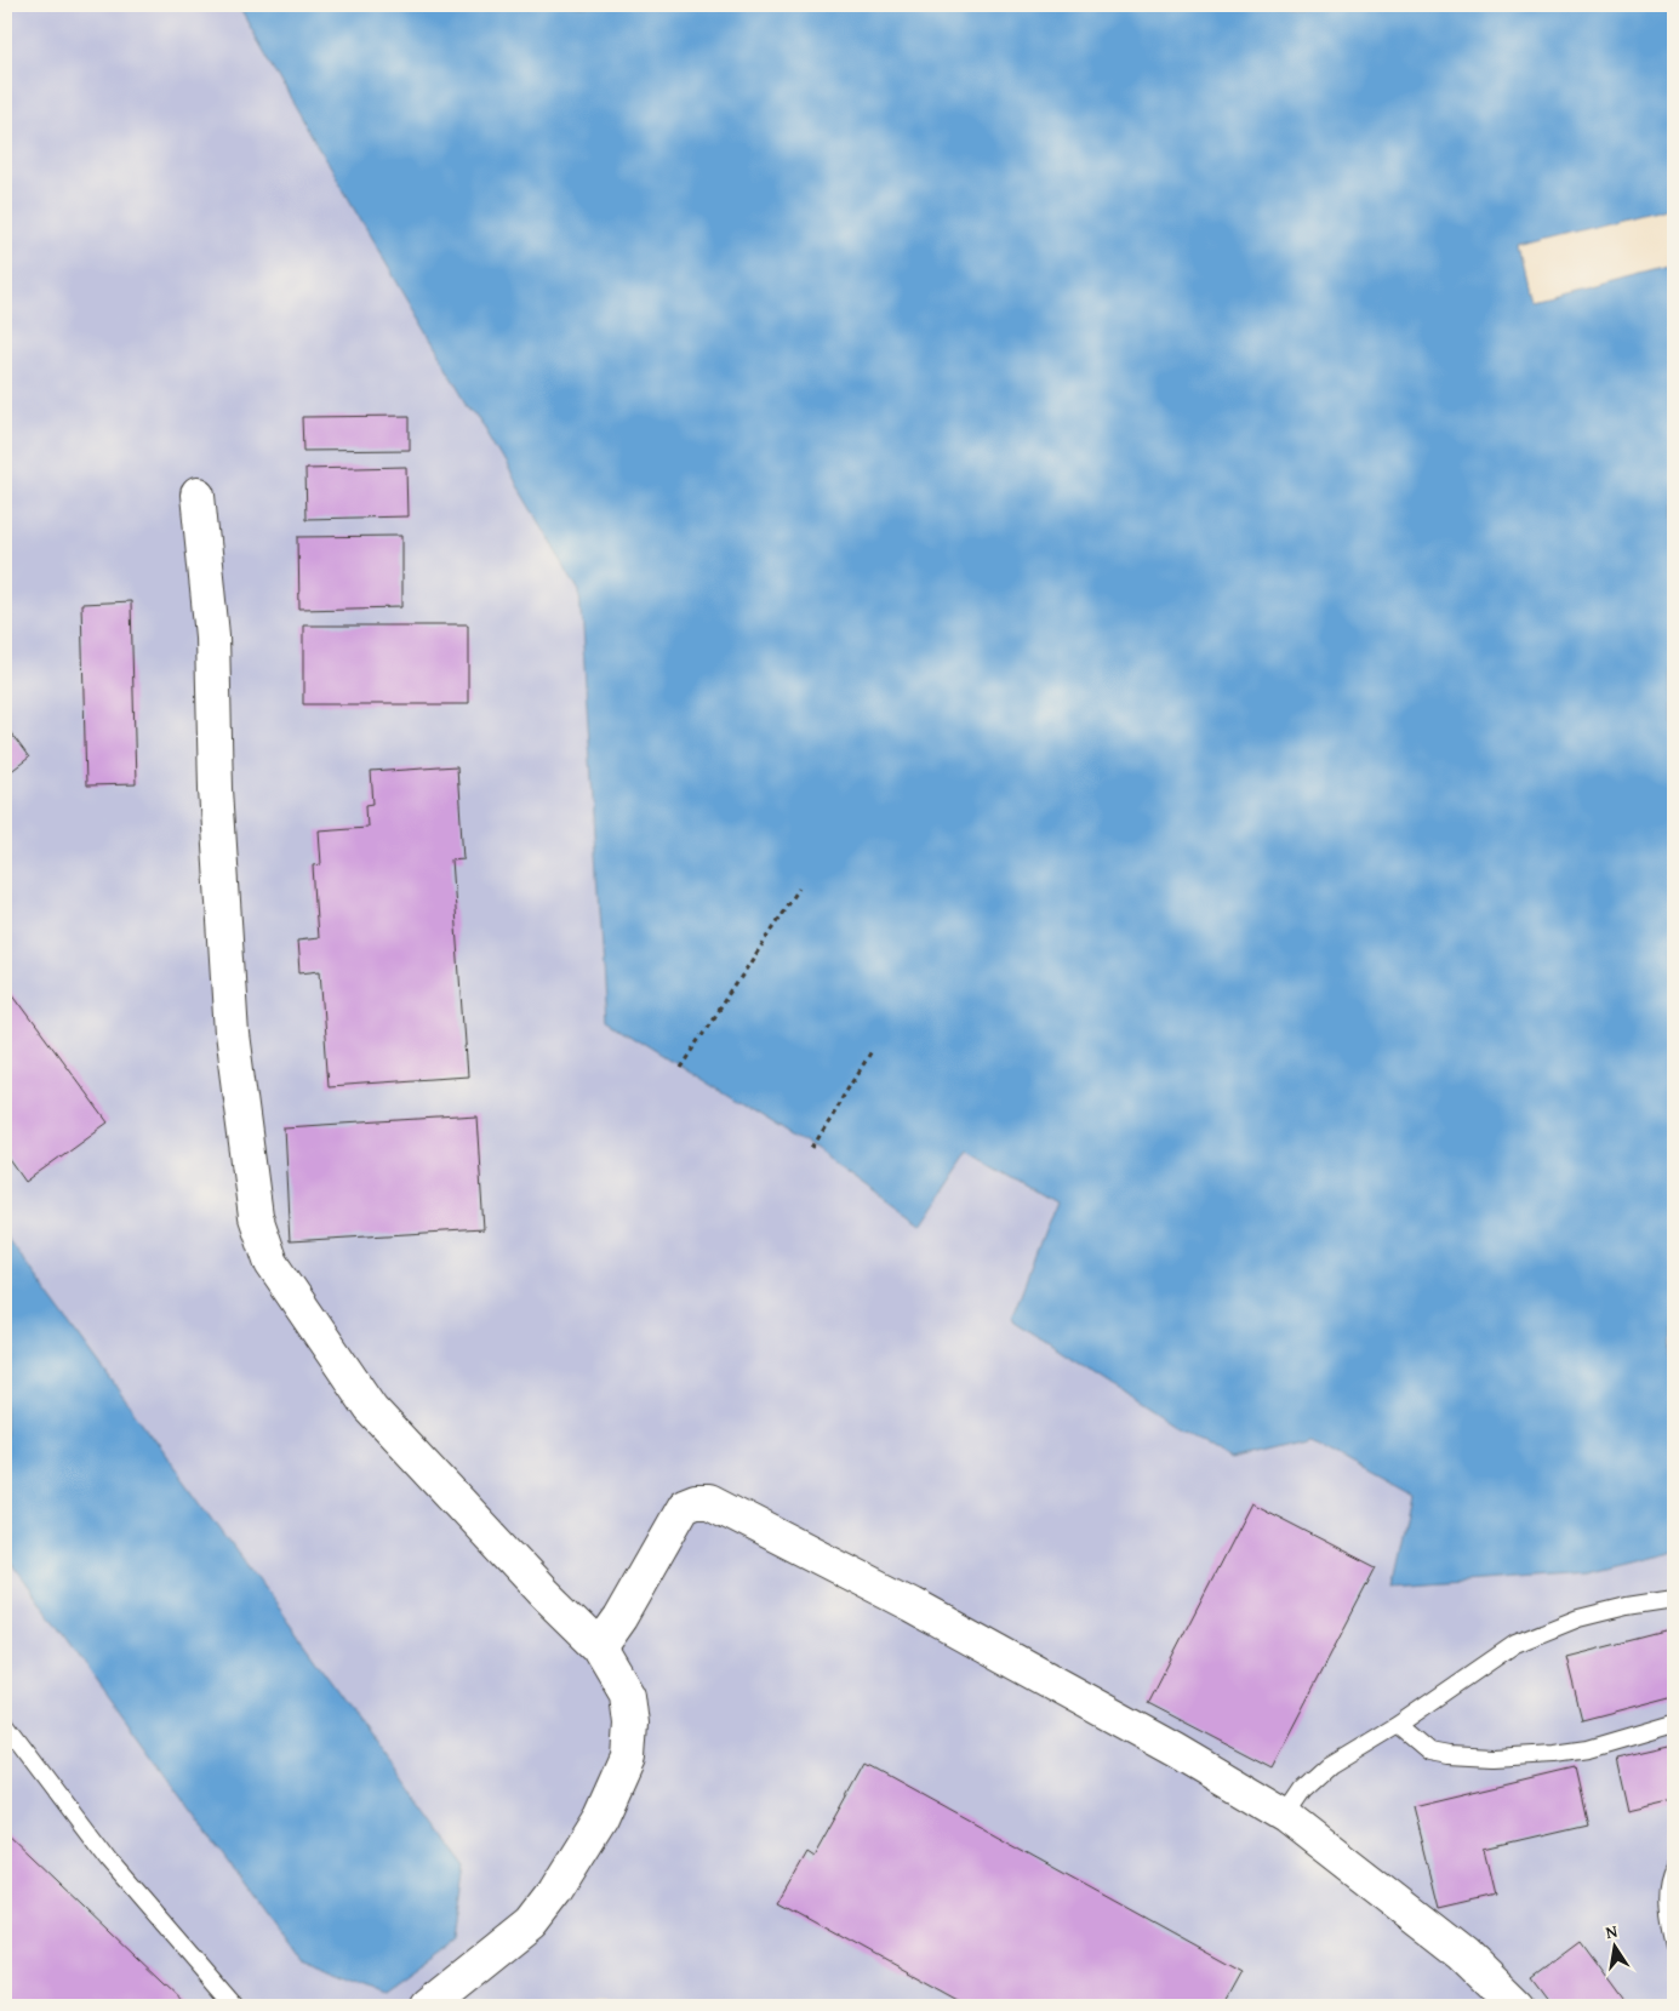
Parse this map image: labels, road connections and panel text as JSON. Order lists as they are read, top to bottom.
{
  "north": "top"
}
